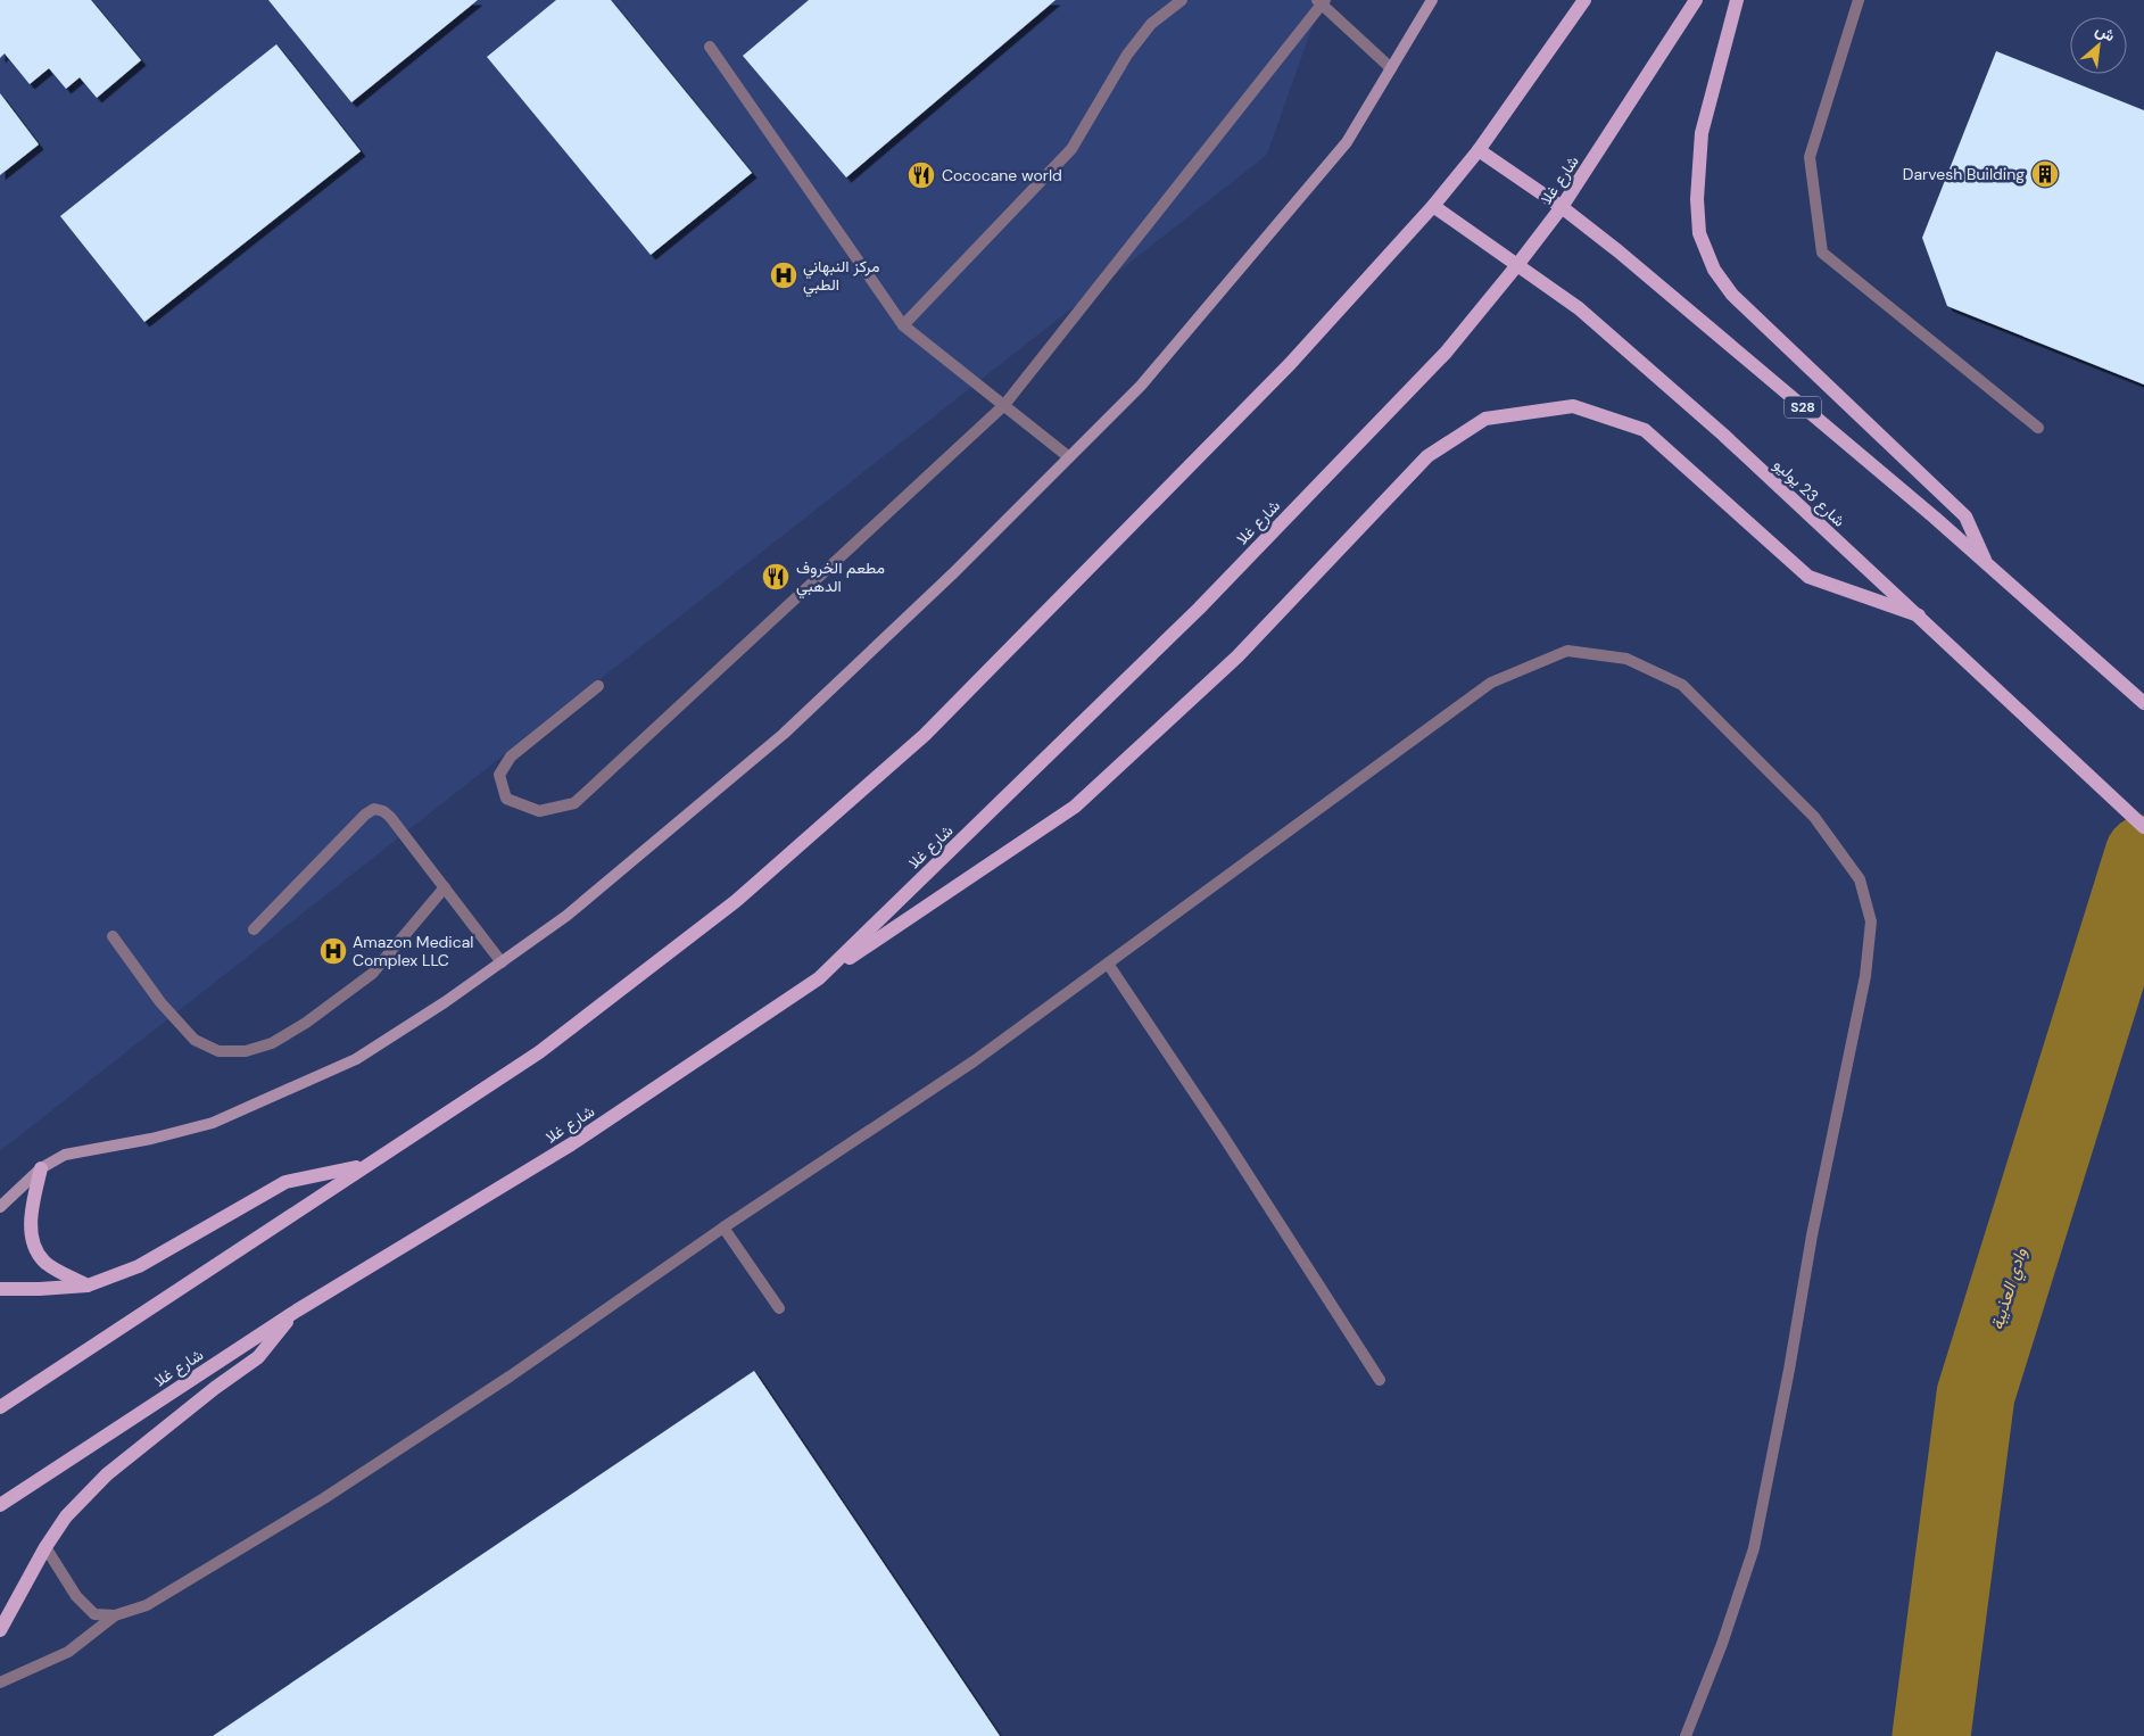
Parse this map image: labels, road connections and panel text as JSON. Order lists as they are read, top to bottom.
{
  "streets": {
    "main road": ["شارع غلا", "S28", "شارع 23 يوليو"]
  },
  "crossings": [
    ["شارع غلا", "S28"],
    ["شارع غلا", "شارع 23 يوليو"]
  ],
  "water": ["وادي العذيبة"],
  "places": {
    "building": ["Darvesh Building"],
    "restaurant": ["Cococane world", "مطعم الخروف الدهبي"],
    "hospital": ["مركز النبهاني الطبي", "Amazon Medical Complex LLC"]
  },
  "north": "top right"
}
